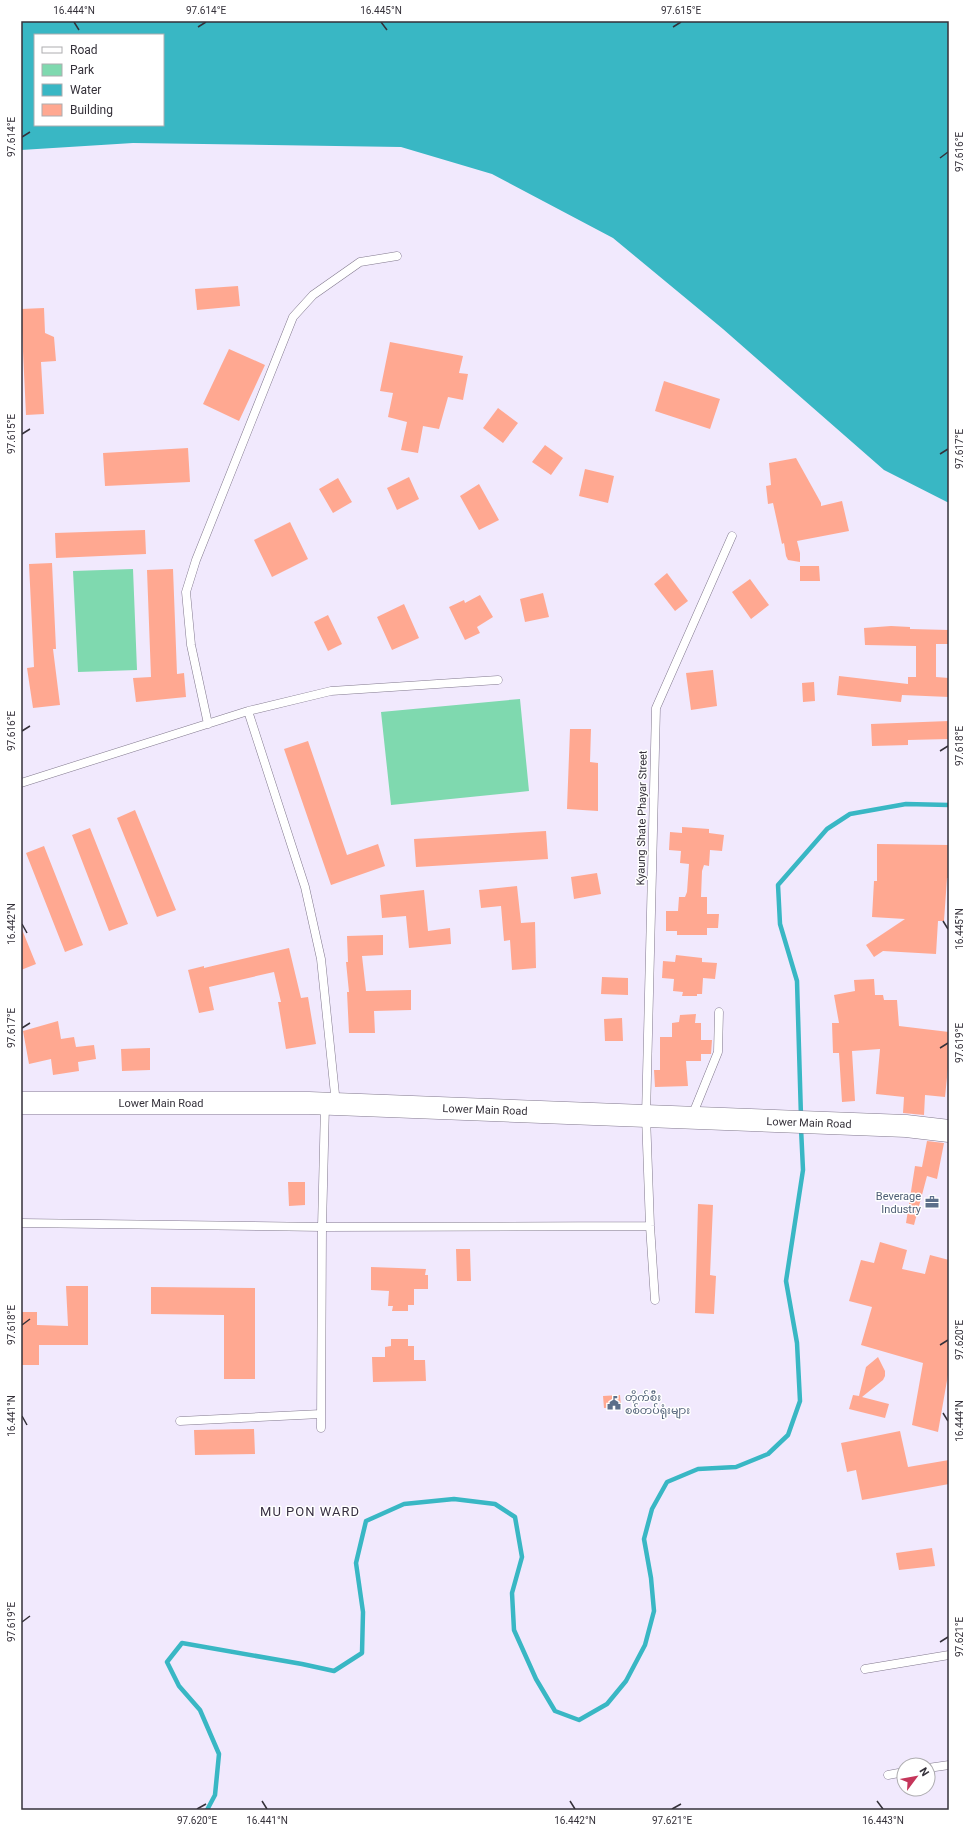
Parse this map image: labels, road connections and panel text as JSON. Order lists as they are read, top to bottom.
{
  "streets": {
    "main road": ["Lower Main Road"],
    "lane": ["Kyaung Shate Phayar Street"]
  },
  "crossings": [
    ["Kyaung Shate Phayar Street", "Lower Main Road"]
  ],
  "districts": ["MU PON WARD"],
  "places": {
    "office": ["Beverage Industry"],
    "public building": ["တိုက်စီး စစ်တပ်ရုံးများ"]
  },
  "legend": [
    "Road",
    "Park",
    "Water",
    "Building"
  ],
  "north": "top right",
  "coordinates": [
    "16.444°N",
    "97.614°E",
    "16.445°N",
    "97.615°E",
    "97.616°E",
    "97.617°E",
    "97.618°E",
    "16.442°N",
    "97.619°E",
    "97.620°E",
    "16.441°N",
    "97.621°E",
    "16.443°N"
  ]
}
